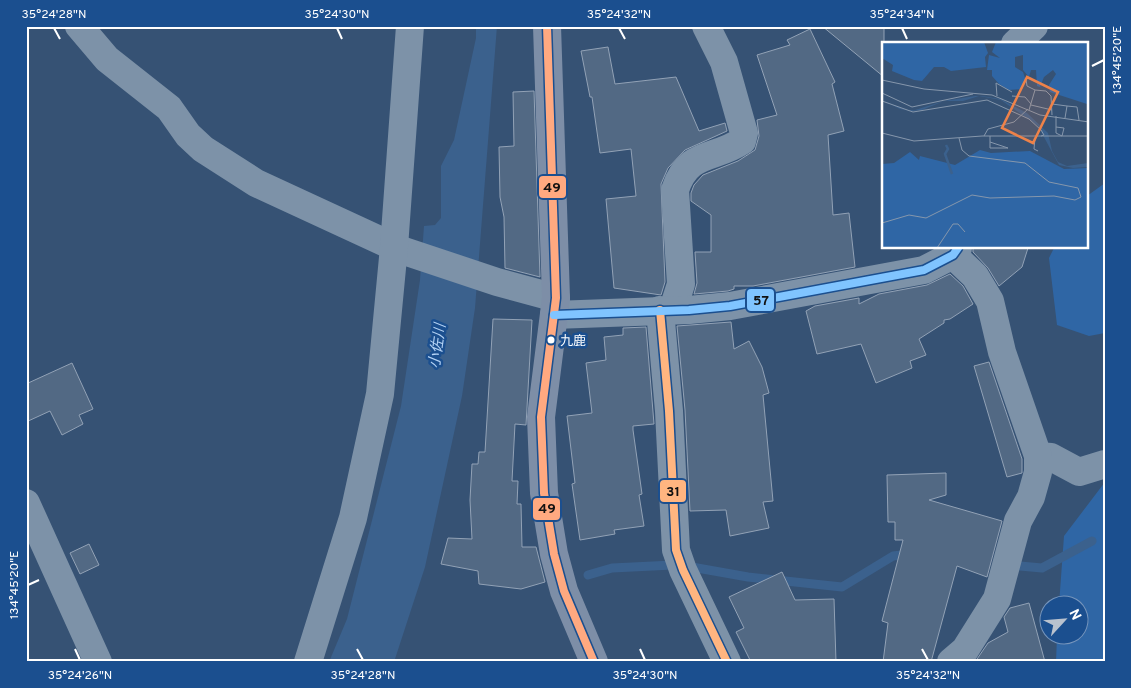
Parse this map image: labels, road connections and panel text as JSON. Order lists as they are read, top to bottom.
{
  "water": ["小佐川"],
  "places": ["九鹿"],
  "lines": ["transit line 49", "transit line 57", "transit line 31"],
  "north": "top right",
  "coordinates": [
    "35°24'28\"N",
    "35°24'30\"N",
    "35°24'32\"N",
    "35°24'34\"N",
    "134°45'20\"E",
    "35°24'26\"N"
  ]
}
